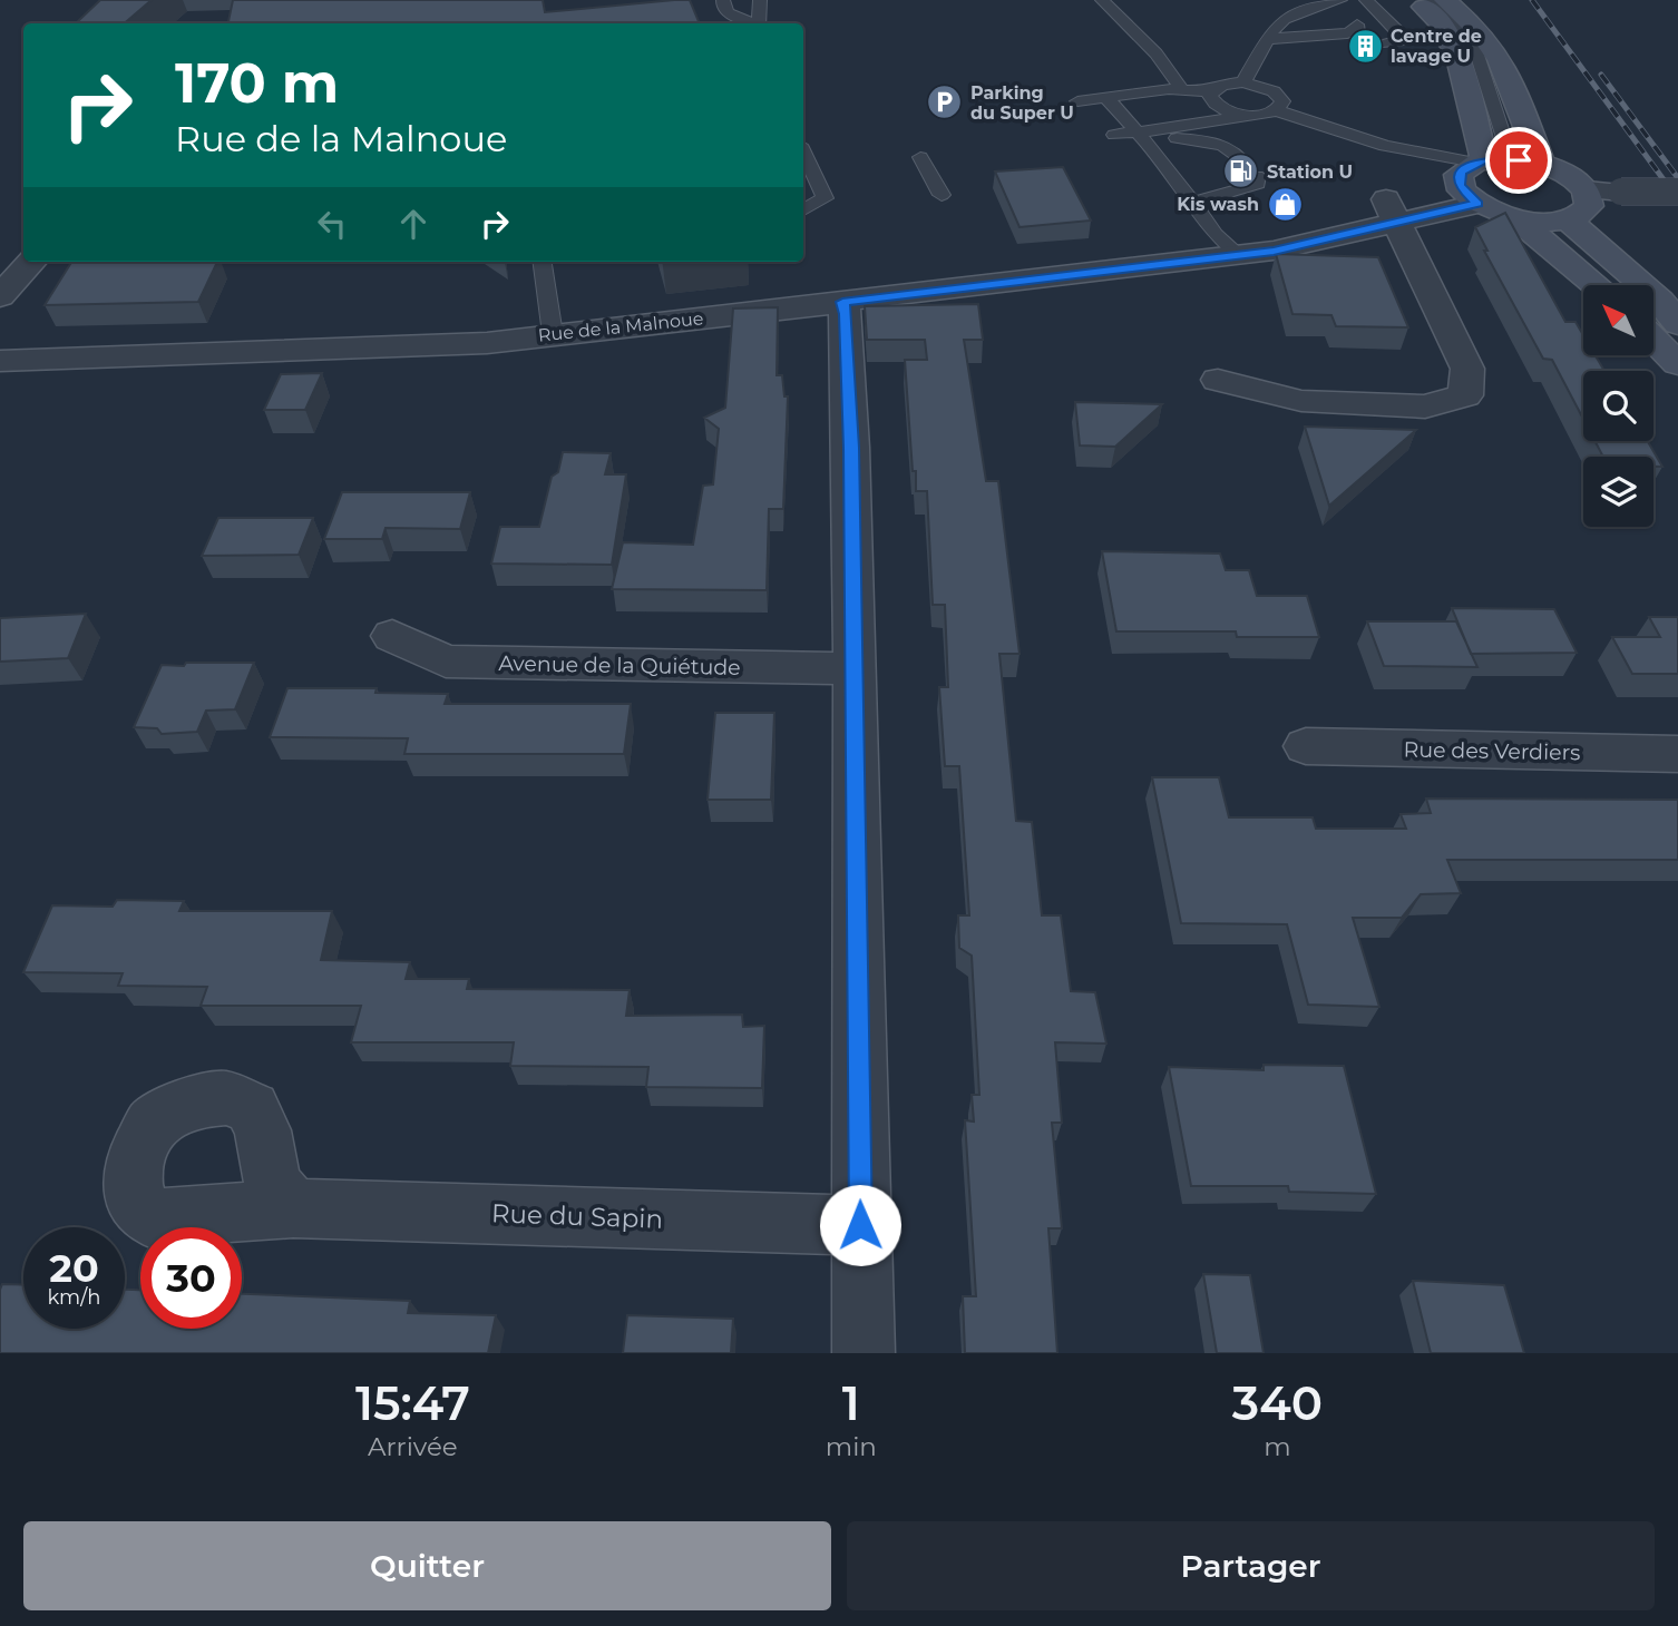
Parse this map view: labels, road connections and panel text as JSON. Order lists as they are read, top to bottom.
{
  "streets": {
    "street": [
      "Rue de la Malnoue",
      "Avenue de la Quiétude",
      "Rue des Verdiers",
      "Rue du Sapin"
    ]
  },
  "places": {
    "building": ["Centre de lavage U"],
    "parking": ["Parking du Super U"],
    "fuel station": ["Station U"],
    "shop": ["Kis wash"]
  },
  "north": "top left",
  "page": {
    "turn": ["170 m", "Rue de la Malnoue"],
    "speed": "20 km/h",
    "limit": "30",
    "eta": [
      "15:47",
      "Arrivée",
      "1",
      "min",
      "340",
      "m"
    ],
    "buttons": ["Quitter", "Partager"]
  }
}
